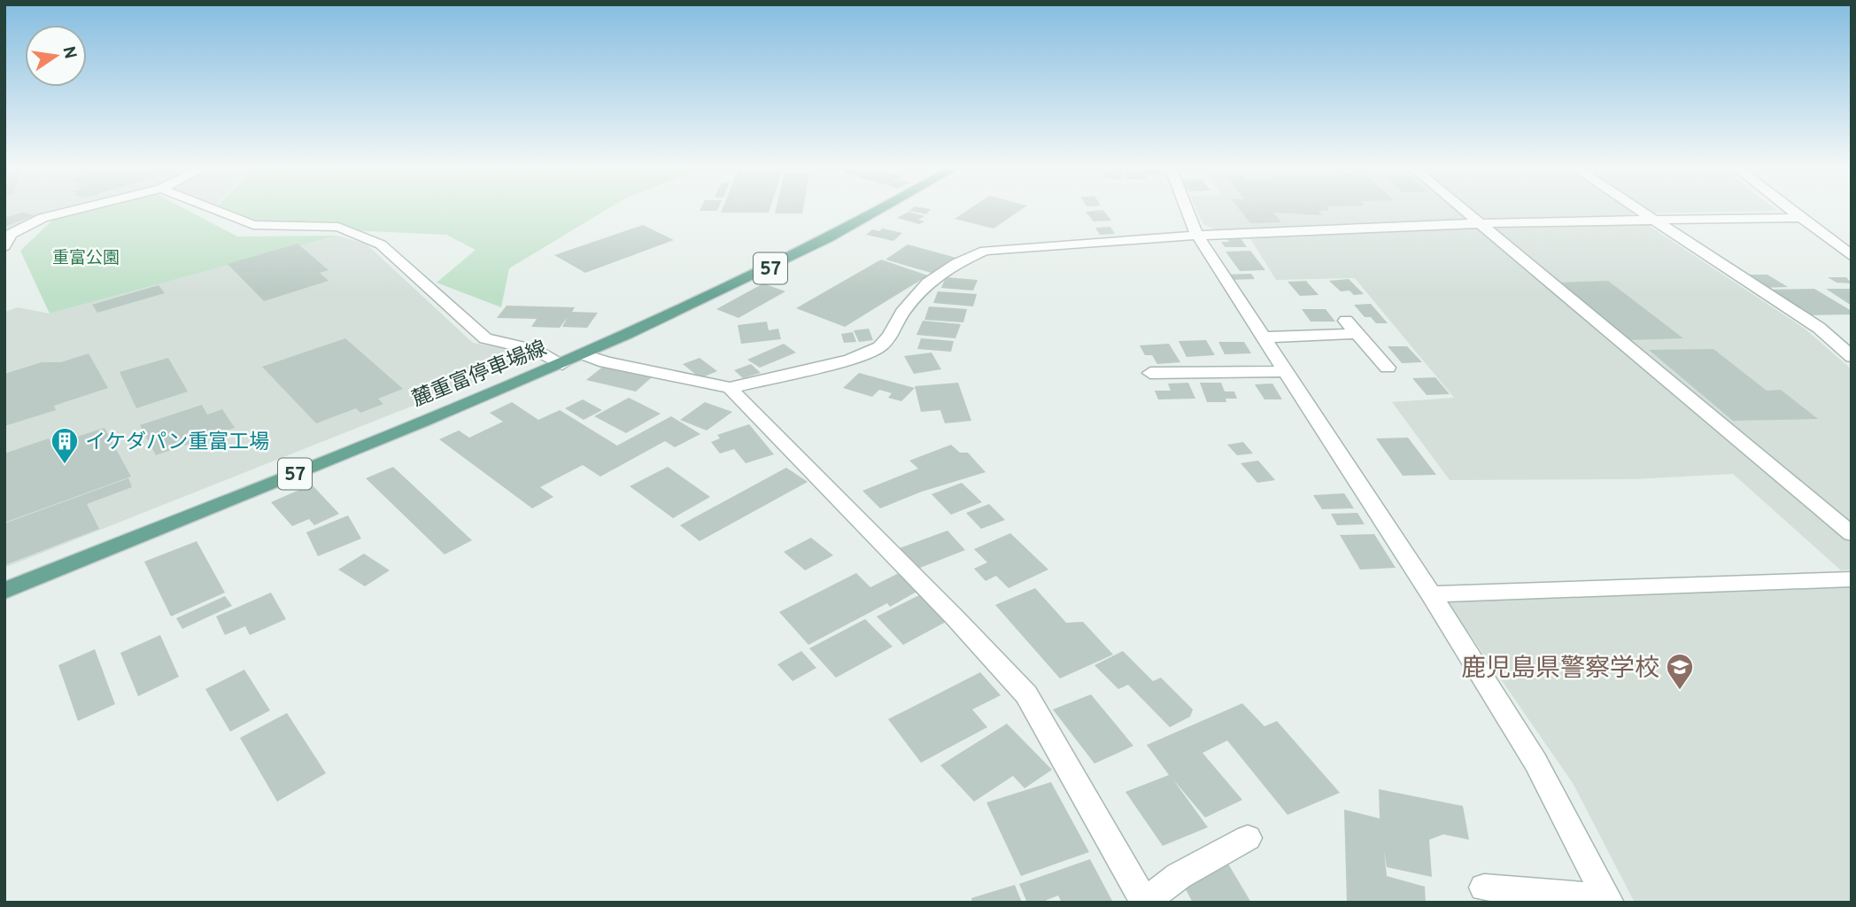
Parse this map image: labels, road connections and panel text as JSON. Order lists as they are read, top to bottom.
{
  "streets": {
    "main road": ["57", "麓重富停車場線"]
  },
  "parks": ["重富公園"],
  "places": {
    "building": ["イケダパン重富工場"],
    "school or university": ["鹿児島県警察学校"]
  },
  "north": "right"
}
